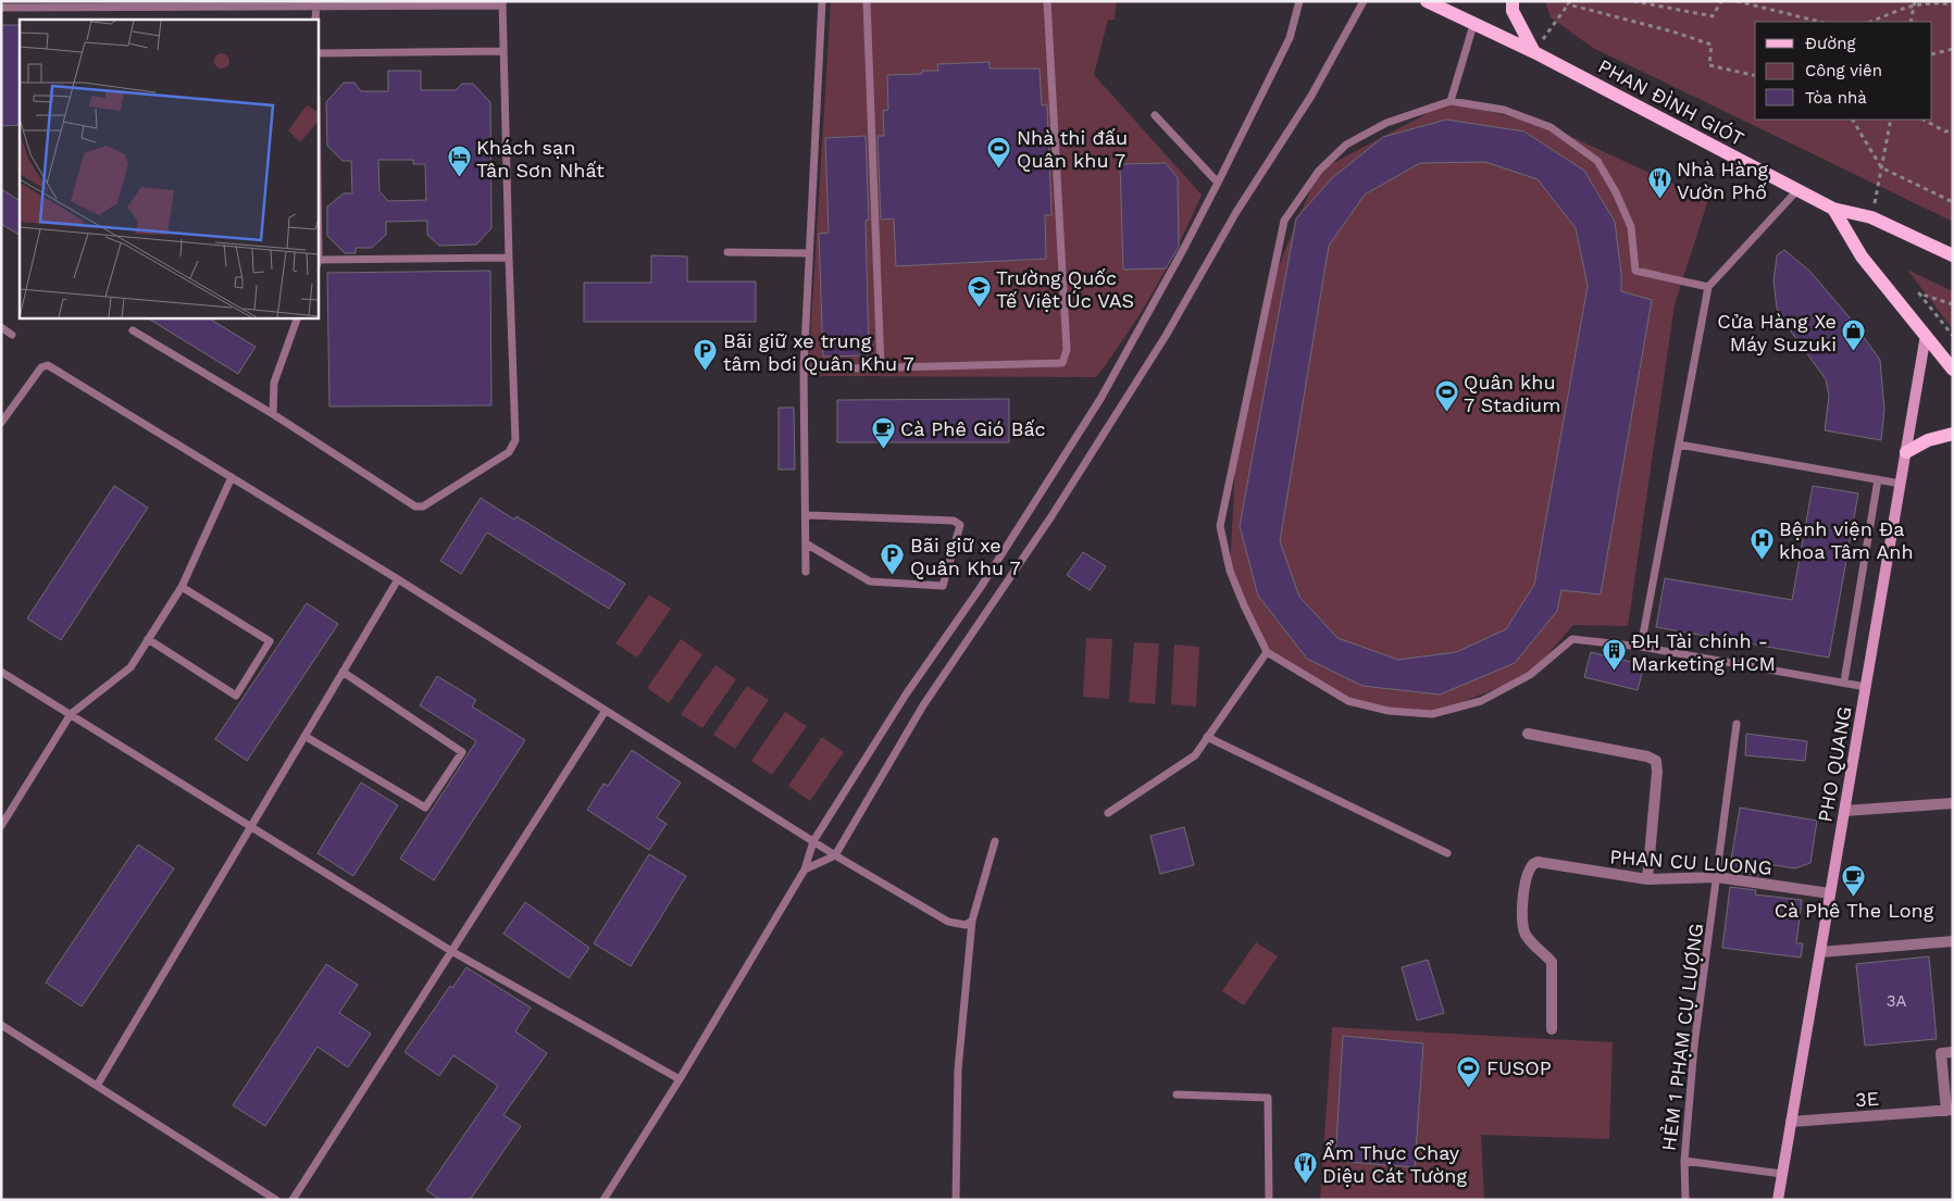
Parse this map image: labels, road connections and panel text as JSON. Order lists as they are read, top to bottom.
{
  "streets": {
    "main road": ["PHAN ĐÌNH GIÓT", "PHO QUANG"],
    "street": ["PHAN CU LUONG", "3E"],
    "lane": ["HẺM 1 PHẠM CỰ LƯỢNG"]
  },
  "crossings": [
    ["PHO QUANG", "PHAN CU LUONG"],
    ["PHO QUANG", "3E"],
    ["PHAN CU LUONG", "HẺM 1 PHẠM CỰ LƯỢNG"]
  ],
  "places": {
    "sports": ["Nhà thi đấu Quân khu 7", "Quân khu 7 Stadium", "FUSOP"],
    "hotel": ["Khách sạn Tân Sơn Nhất"],
    "restaurant": ["Nhà Hàng Vườn Phố", "Ẩm Thực Chay Diệu Cát Tường"],
    "school or university": ["Trường Quốc Tế Việt Úc VAS"],
    "shop": ["Cửa Hàng Xe Máy Suzuki"],
    "parking": ["Bãi giữ xe trung tâm bơi Quân Khu 7", "Bãi giữ xe Quân Khu 7"],
    "cafe": ["Cà Phê Gió Bấc", "Cà Phê The Long"],
    "hospital": ["Bệnh viện Đa khoa Tâm Anh"],
    "building": ["ĐH Tài chính - Marketing HCM"]
  },
  "house_numbers": ["3A"],
  "legend": ["Đường", "Công viên", "Tòa nhà"]
}
